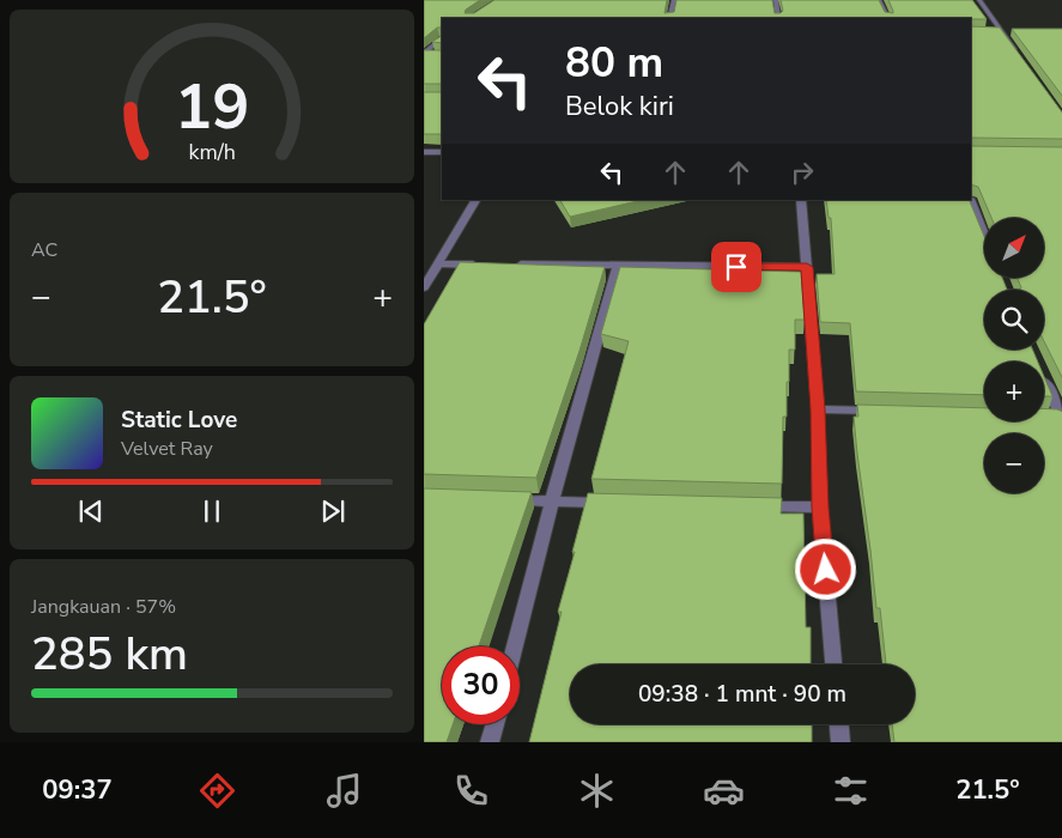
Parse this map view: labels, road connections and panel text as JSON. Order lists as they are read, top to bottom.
{
  "north": "top right",
  "page": {
    "turn": ["80 m", "Belok kiri"],
    "tile": [
      "AC",
      ["Jangkauan · 57%", "285 km"]
    ],
    "map_buttons": ["+", "−"],
    "heat": ["−", "21.5°", "+"],
    "song": ["Static Love", "Velvet Ray"],
    "limit": "30",
    "trip": "09:38 · 1 mnt · 90 m",
    "tabs": ["09:37", "21.5°"],
    "gauge": ["19", "km/h"]
  }
}
